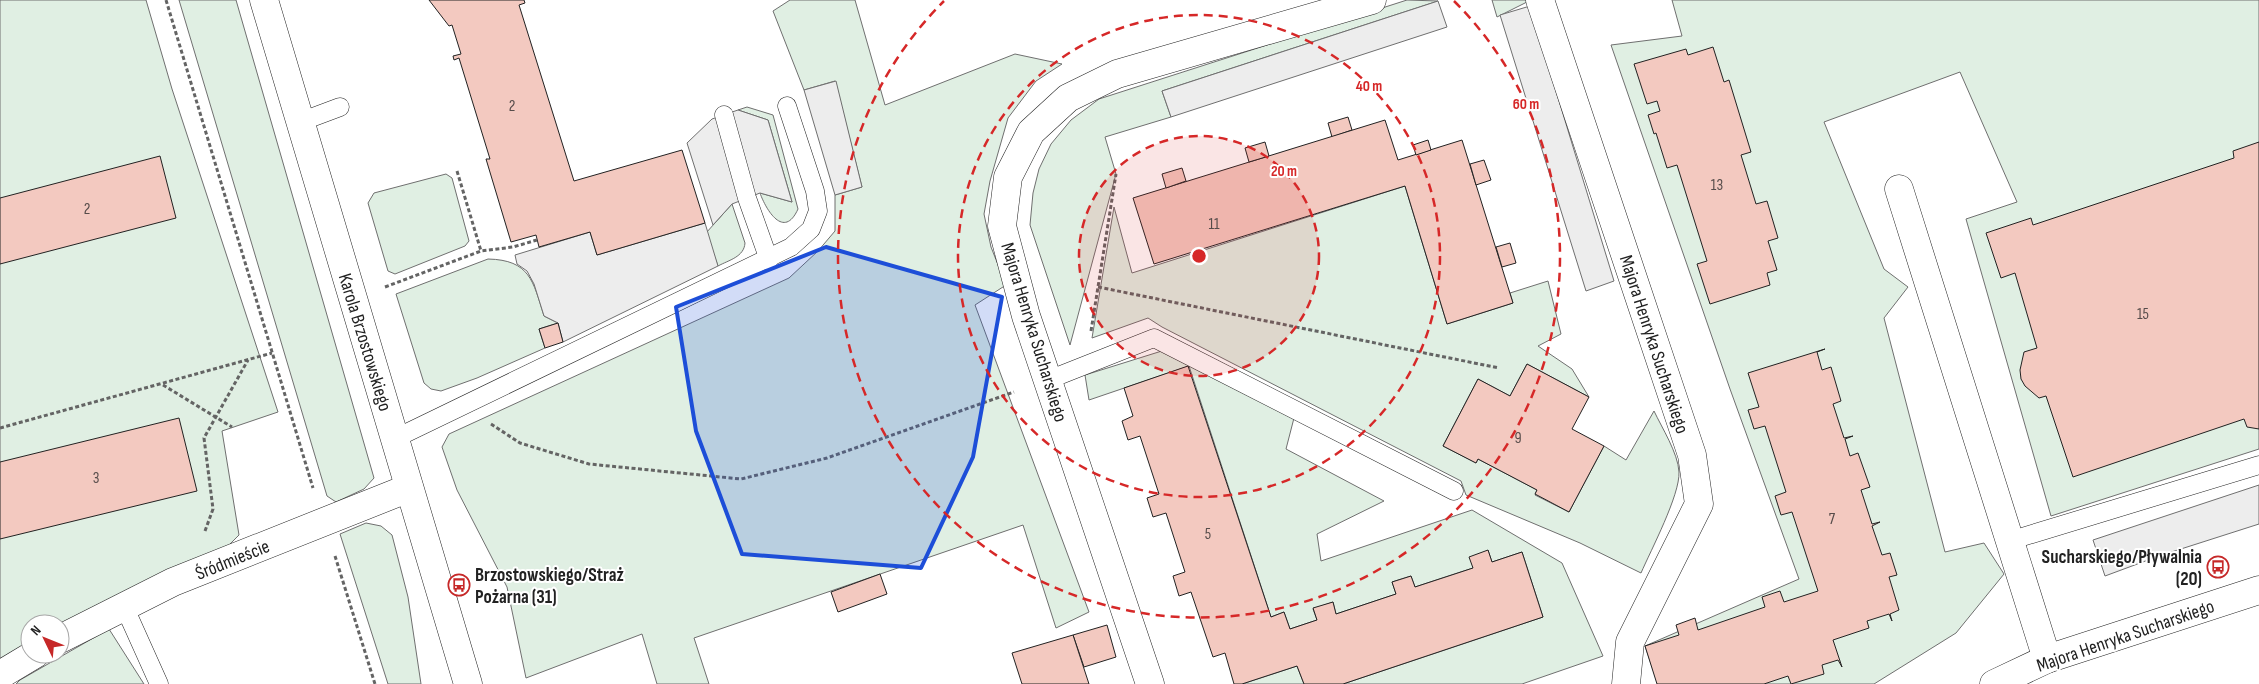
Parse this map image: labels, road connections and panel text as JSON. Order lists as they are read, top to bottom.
{
  "streets": {
    "street": ["Majora Henryka Sucharskiego", "Karola Brzostowskiego", "Śródmieście"]
  },
  "crossings": [
    ["Karola Brzostowskiego", "Śródmieście"]
  ],
  "places": {
    "bus stop": ["Sucharskiego/Pływalnia (20)", "Brzostowskiego/Straż Pożarna (31)"]
  },
  "house_numbers": [
    "2",
    "13",
    "2",
    "11",
    "15",
    "9",
    "3",
    "7",
    "5"
  ],
  "north": "top left",
  "rings": ["40 m", "60 m", "20 m"]
}
